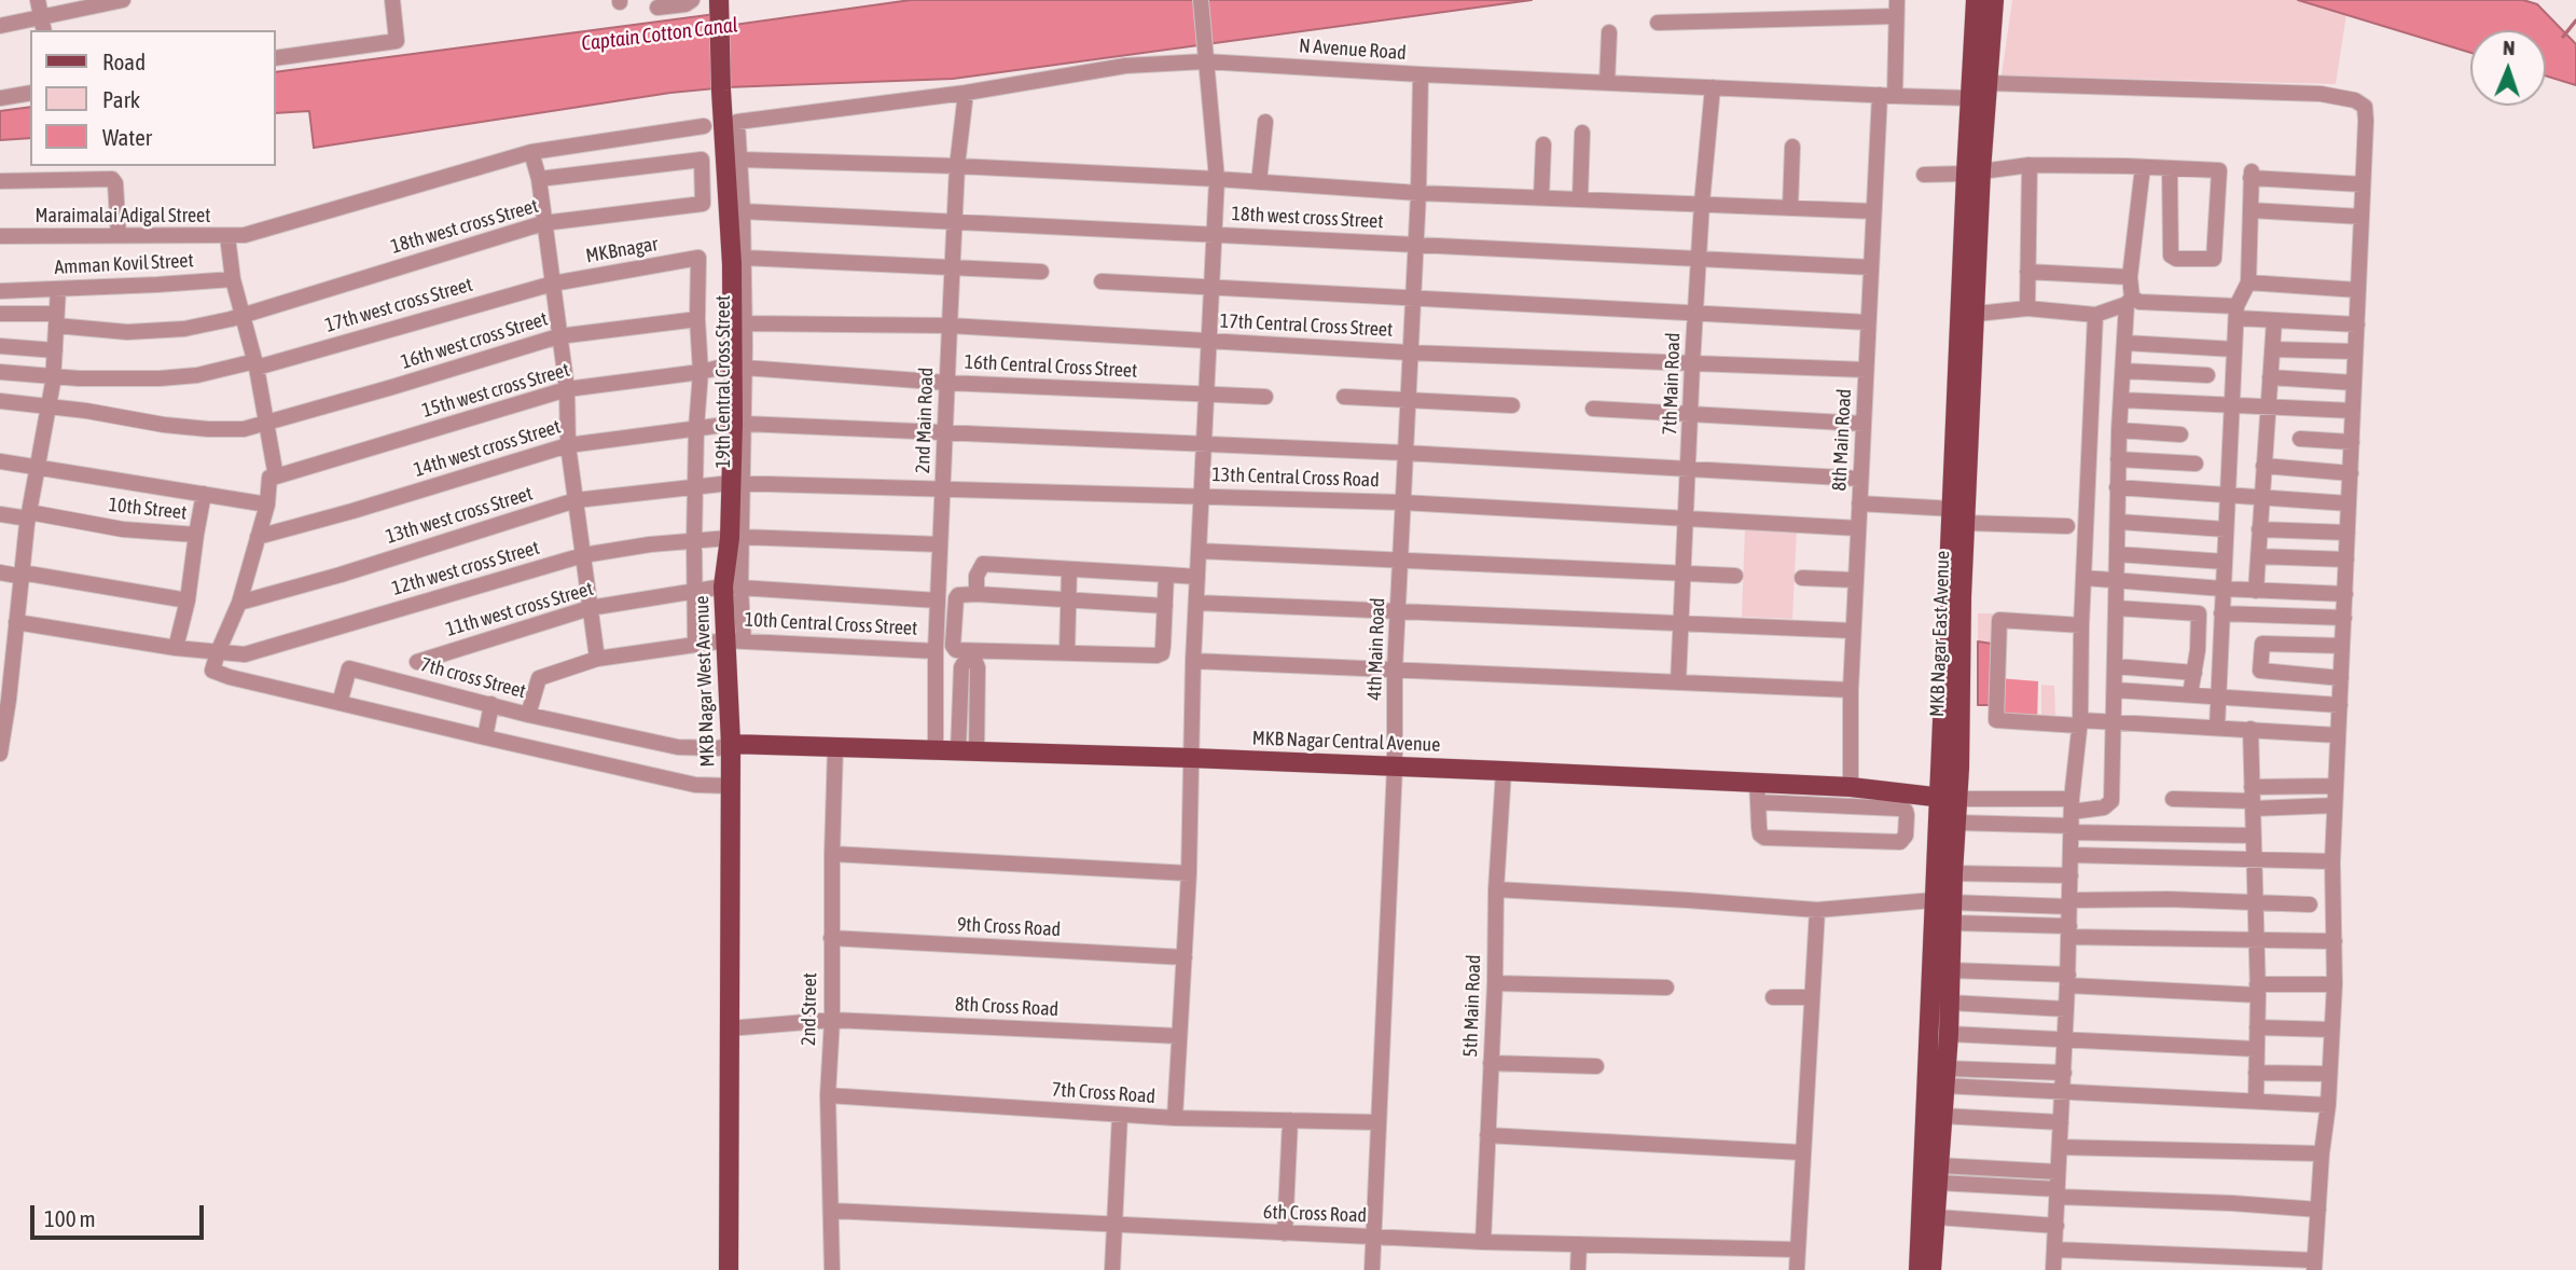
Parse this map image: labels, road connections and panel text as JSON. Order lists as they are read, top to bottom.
{
  "streets": {
    "main road": ["MKB Nagar East Avenue", "MKB Nagar West Avenue", "MKB Nagar Central Avenue"],
    "street": [
      "N Avenue Road",
      "Maraimalai Adigal Street",
      "18th west cross Street",
      "MKBnagar",
      "Amman Kovil Street",
      "17th west cross Street",
      "17th Central Cross Street",
      "16th west cross Street",
      "16th Central Cross Street",
      "19th Central Cross Street",
      "7th Main Road",
      "15th west cross Street",
      "2nd Main Road",
      "8th Main Road",
      "14th west cross Street",
      "13th Central Cross Road",
      "10th Street",
      "13th west cross Street",
      "12th west cross Street",
      "11th west cross Street",
      "10th Central Cross Street",
      "4th Main Road",
      "7th cross Street",
      "9th Cross Road",
      "5th Main Road",
      "8th Cross Road",
      "2nd Street",
      "7th Cross Road",
      "6th Cross Road"
    ]
  },
  "crossings": [
    ["N Avenue Road", "19th Central Cross Street"],
    ["N Avenue Road", "7th Main Road"],
    ["N Avenue Road", "2nd Main Road"],
    ["N Avenue Road", "8th Main Road"],
    ["N Avenue Road", "4th Main Road"],
    ["18th west cross Street", "19th Central Cross Street"],
    ["18th west cross Street", "7th Main Road"],
    ["18th west cross Street", "2nd Main Road"],
    ["18th west cross Street", "8th Main Road"],
    ["18th west cross Street", "4th Main Road"],
    ["MKBnagar", "17th west cross Street"],
    ["MKBnagar", "16th west cross Street"],
    ["17th Central Cross Street", "19th Central Cross Street"],
    ["17th Central Cross Street", "7th Main Road"],
    ["17th Central Cross Street", "2nd Main Road"],
    ["17th Central Cross Street", "8th Main Road"],
    ["17th Central Cross Street", "4th Main Road"],
    ["16th Central Cross Street", "19th Central Cross Street"],
    ["16th Central Cross Street", "15th west cross Street"],
    ["16th Central Cross Street", "2nd Main Road"],
    ["16th Central Cross Street", "MKB Nagar West Avenue"],
    ["19th Central Cross Street", "15th west cross Street"],
    ["19th Central Cross Street", "MKB Nagar West Avenue"],
    ["7th Main Road", "14th west cross Street"],
    ["7th Main Road", "13th Central Cross Road"],
    ["15th west cross Street", "MKB Nagar West Avenue"],
    ["2nd Main Road", "14th west cross Street"],
    ["2nd Main Road", "13th Central Cross Road"],
    ["2nd Main Road", "12th west cross Street"],
    ["2nd Main Road", "11th west cross Street"],
    ["2nd Main Road", "10th Central Cross Street"],
    ["2nd Main Road", "MKB Nagar Central Avenue"],
    ["8th Main Road", "14th west cross Street"],
    ["8th Main Road", "13th Central Cross Road"],
    ["8th Main Road", "MKB Nagar Central Avenue"],
    ["14th west cross Street", "4th Main Road"],
    ["14th west cross Street", "MKB Nagar West Avenue"],
    ["13th Central Cross Road", "13th west cross Street"],
    ["13th Central Cross Road", "4th Main Road"],
    ["13th Central Cross Road", "MKB Nagar West Avenue"],
    ["10th Street", "12th west cross Street"],
    ["12th west cross Street", "MKB Nagar West Avenue"],
    ["11th west cross Street", "MKB Nagar West Avenue"],
    ["10th Central Cross Street", "7th cross Street"],
    ["10th Central Cross Street", "MKB Nagar West Avenue"],
    ["MKB Nagar East Avenue", "MKB Nagar Central Avenue"],
    ["4th Main Road", "MKB Nagar Central Avenue"],
    ["4th Main Road", "7th Cross Road"],
    ["4th Main Road", "6th Cross Road"],
    ["7th cross Street", "MKB Nagar West Avenue"],
    ["7th cross Street", "MKB Nagar Central Avenue"],
    ["MKB Nagar West Avenue", "MKB Nagar Central Avenue"],
    ["MKB Nagar West Avenue", "8th Cross Road"],
    ["MKB Nagar Central Avenue", "5th Main Road"],
    ["MKB Nagar Central Avenue", "2nd Street"],
    ["9th Cross Road", "2nd Street"],
    ["5th Main Road", "6th Cross Road"],
    ["8th Cross Road", "2nd Street"],
    ["2nd Street", "7th Cross Road"],
    ["2nd Street", "6th Cross Road"]
  ],
  "water": ["Captain Cotton Canal"],
  "legend": ["Road", "Park", "Water"],
  "scale_bar": "100 m",
  "north": "top"
}
